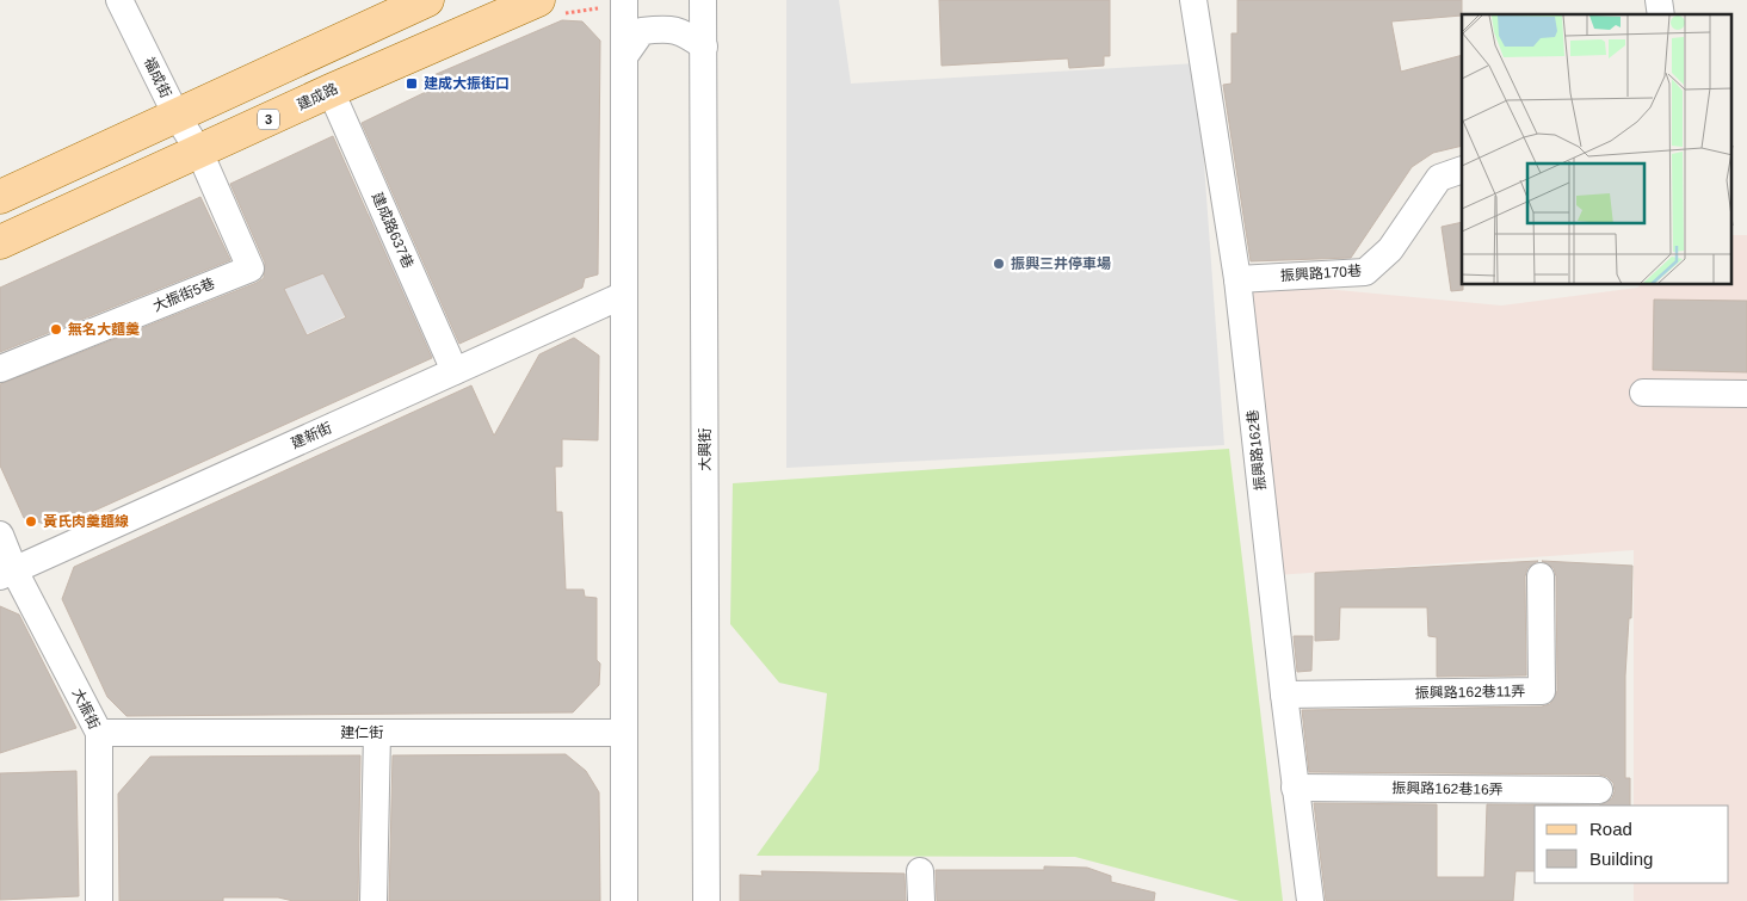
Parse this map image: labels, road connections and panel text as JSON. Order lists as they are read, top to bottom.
{
  "streets": {
    "main road": ["建成路", "3"],
    "street": [
      "福成街",
      "建成路637巷",
      "振興路170巷",
      "大振街5巷",
      "建新街",
      "大興街",
      "振興路162巷",
      "振興路162巷11弄",
      "大振街",
      "建仁街",
      "振興路162巷16弄"
    ]
  },
  "crossings": [
    ["福成街", "建成路"],
    ["福成街", "大振街5巷"],
    ["建成路", "建成路637巷"],
    ["建成路", "大振街5巷"],
    ["建成路637巷", "建新街"],
    ["振興路170巷", "振興路162巷"],
    ["建新街", "大振街"],
    ["振興路162巷", "振興路162巷11弄"],
    ["振興路162巷", "振興路162巷16弄"],
    ["大振街", "建仁街"]
  ],
  "places": {
    "transit": ["建成大振街口"],
    "other": ["振興三井停車場", "無名大麵羹", "黃氏肉羹麵線"]
  },
  "legend": ["Road", "Building"]
}
